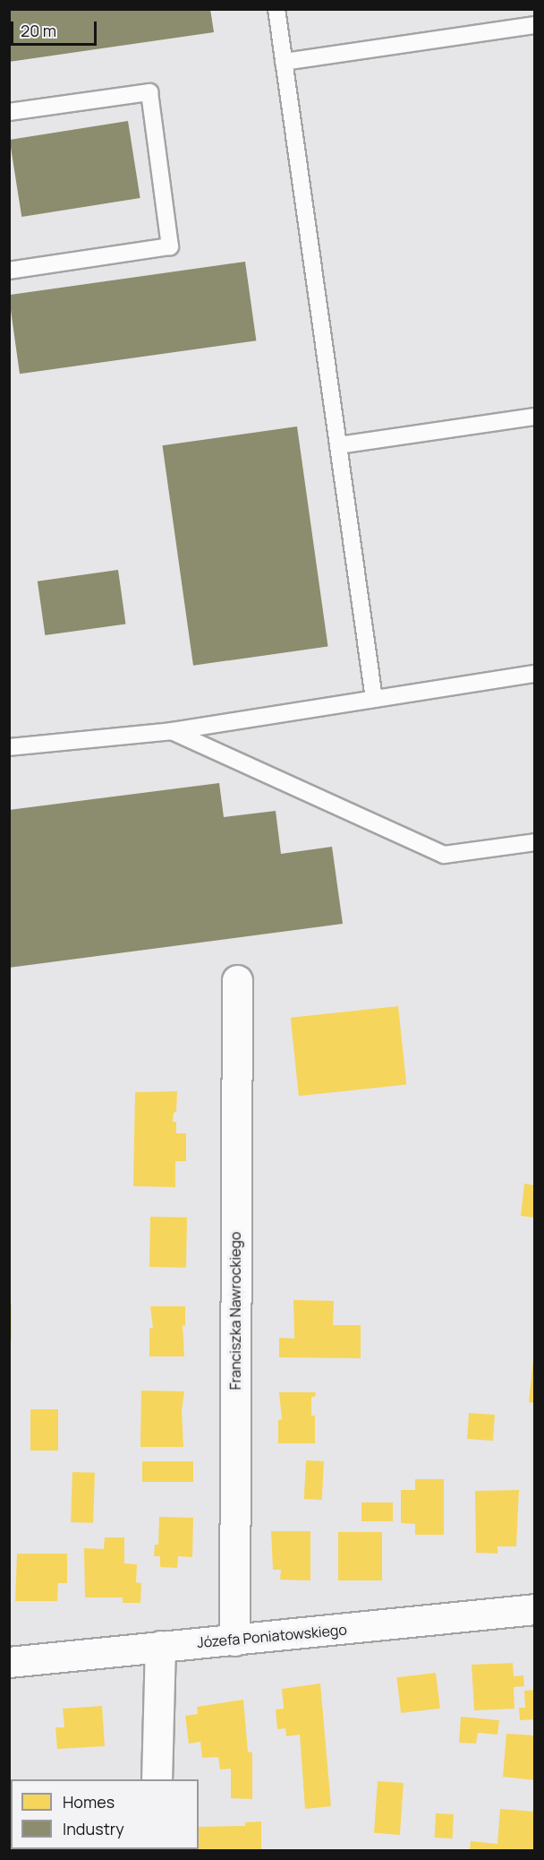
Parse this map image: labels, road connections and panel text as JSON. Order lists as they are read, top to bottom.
{
  "streets": {
    "street": ["Franciszka Nawrockiego", "Józefa Poniatowskiego"]
  },
  "crossings": [
    ["Franciszka Nawrockiego", "Józefa Poniatowskiego"]
  ],
  "legend": ["Homes", "Industry"],
  "scale_bar": "20 m"
}
